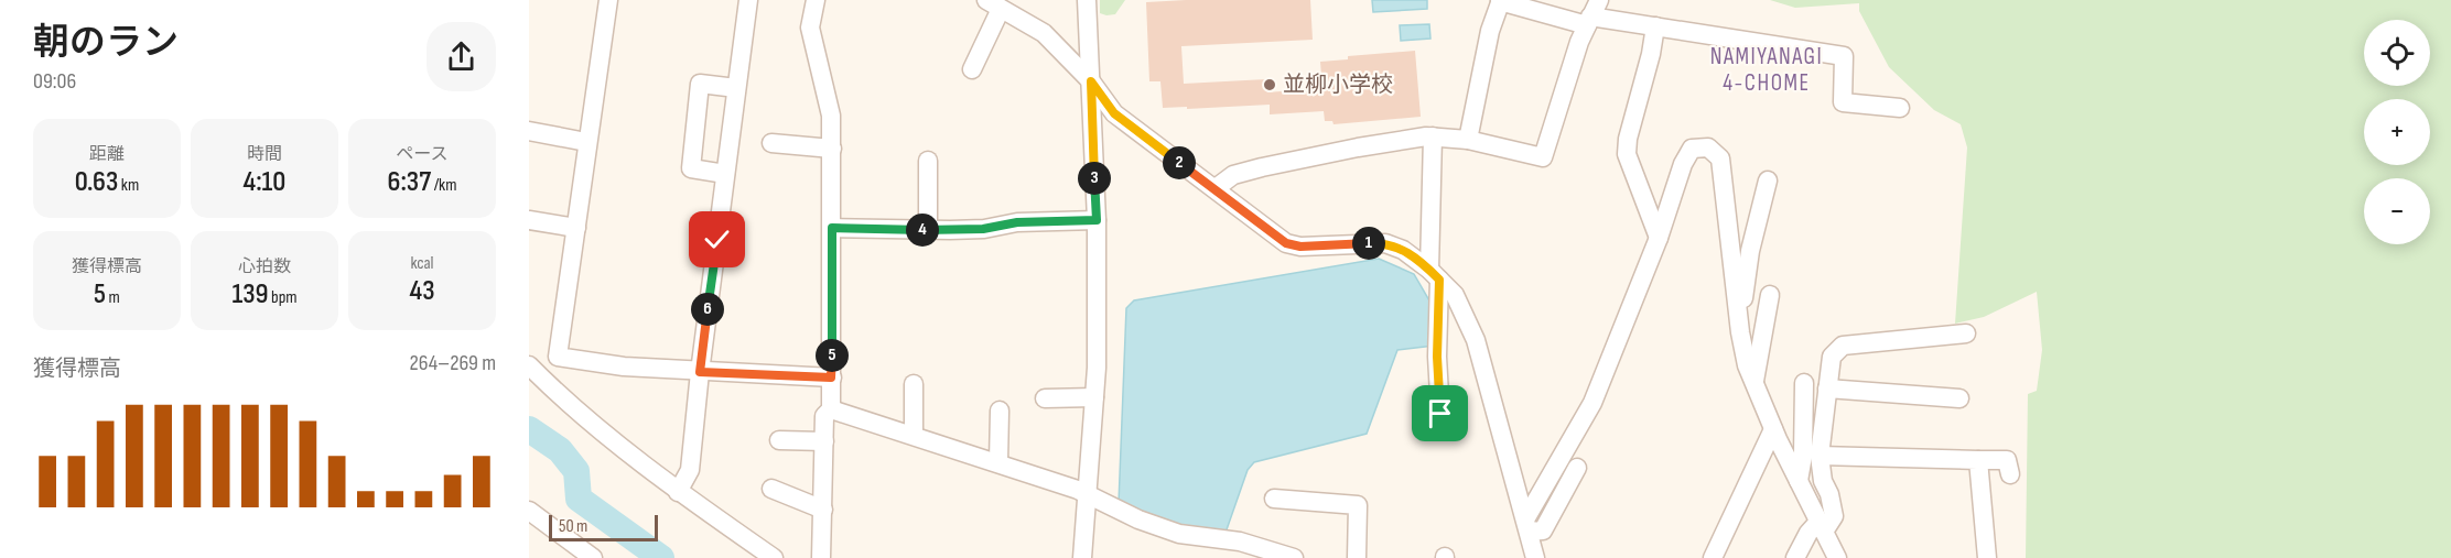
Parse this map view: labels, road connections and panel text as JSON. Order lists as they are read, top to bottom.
{
  "districts": ["NAMIYANAGI 4-CHOME"],
  "places": ["並柳小学校"],
  "scale_bar": "50 m",
  "page": {
    "heading": ["朝のラン", "09:06"],
    "map_buttons": ["+", "−"],
    "stats": [
      ["距離", "0.63 km"],
      ["時間", "4:10"],
      ["ペース", "6:37 /km"],
      ["獲得標高", "5 m"],
      ["心拍数", "139 bpm"],
      ["kcal", "43"]
    ],
    "pins": [
      "2",
      "3",
      "4",
      "1",
      "6",
      "5"
    ],
    "chart": ["獲得標高", "264–269 m"],
    "scale": "50 m"
  }
}
